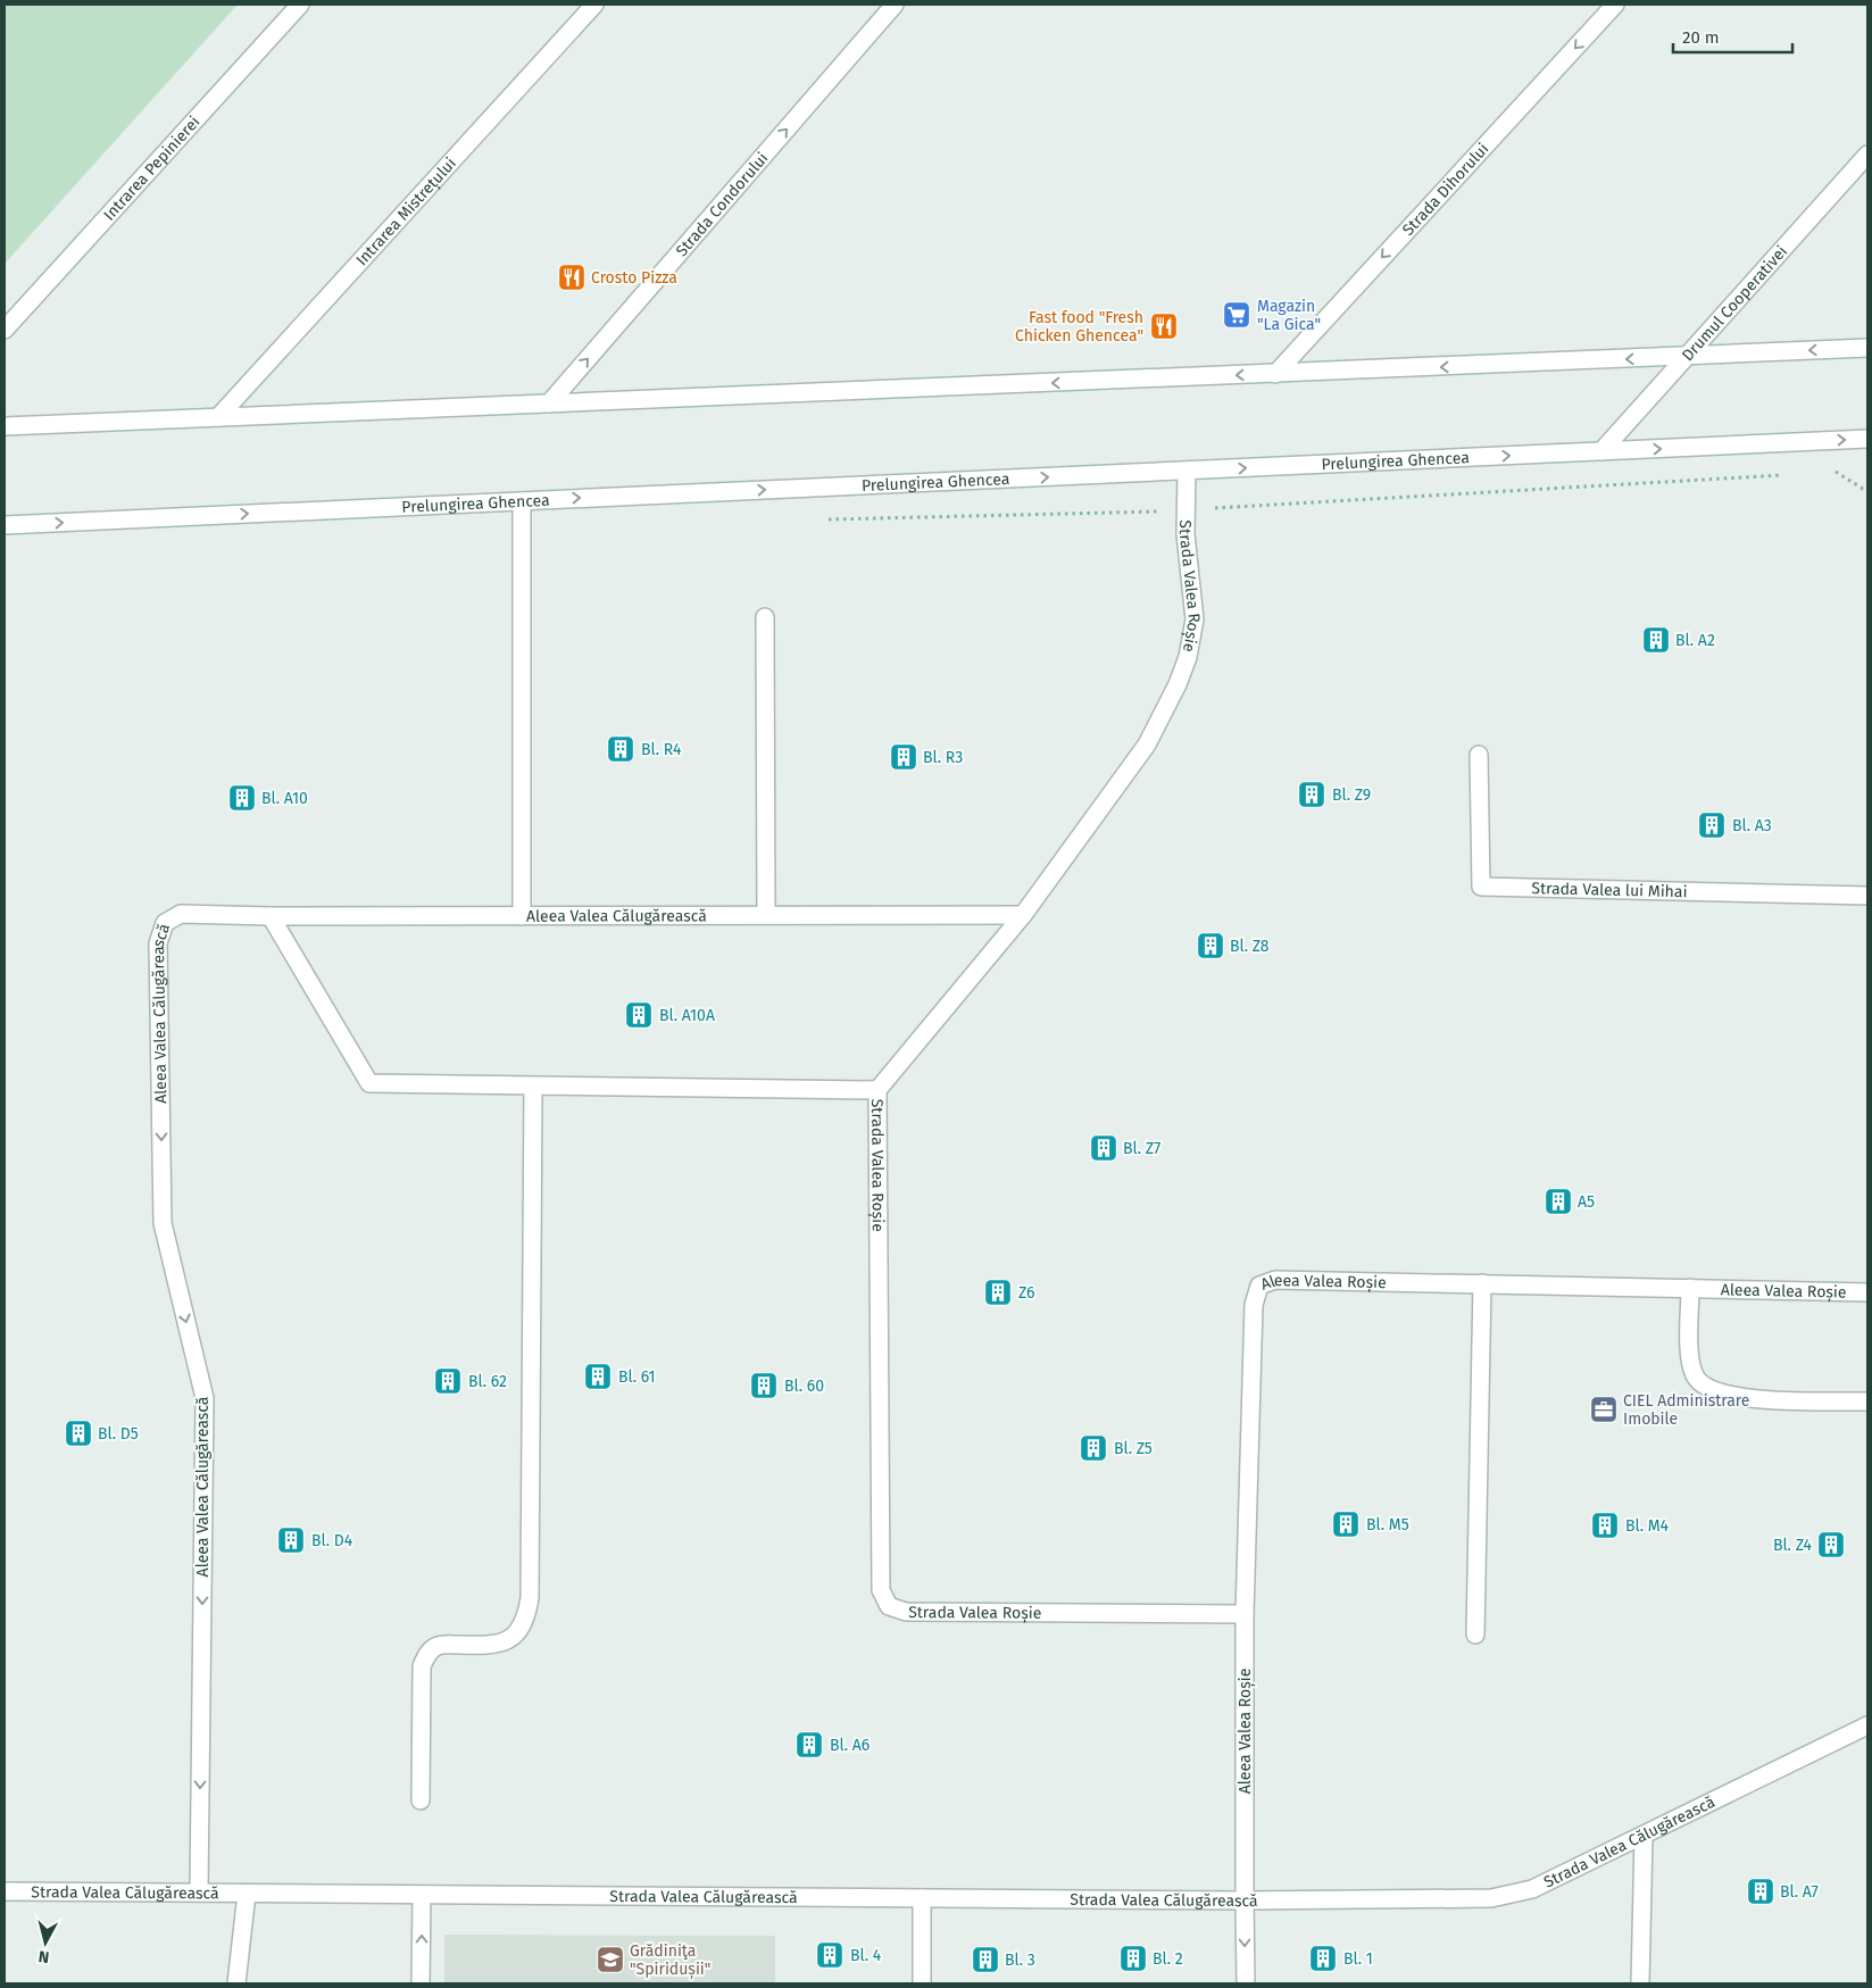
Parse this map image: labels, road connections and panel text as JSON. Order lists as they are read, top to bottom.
{
  "streets": {
    "street": [
      "Intrarea Pepinierei",
      "Strada Dihorului",
      "Strada Condorului",
      "Intrarea Mistrețului",
      "Drumul Cooperativei",
      "Prelungirea Ghencea",
      "Strada Valea Roșie",
      "Strada Valea lui Mihai",
      "Aleea Valea Călugărească",
      "Aleea Valea Roșie",
      "Strada Valea Călugărească"
    ]
  },
  "crossings": [
    ["Drumul Cooperativei", "Prelungirea Ghencea"],
    ["Prelungirea Ghencea", "Strada Valea Roșie"],
    ["Strada Valea Roșie", "Aleea Valea Călugărească"],
    ["Strada Valea Roșie", "Aleea Valea Roșie"],
    ["Aleea Valea Călugărească", "Strada Valea Călugărească"],
    ["Aleea Valea Roșie", "Strada Valea Călugărească"]
  ],
  "one_way": ["Strada Dihorului", "Strada Condorului", "Aleea Valea Călugărească"],
  "places": {
    "restaurant": ["Crosto Pizza", "Fast food \"Fresh Chicken Ghencea\""],
    "supermarket": ["Magazin \"La Gica\""],
    "building": [
      "Bl. A2",
      "Bl. R4",
      "Bl. R3",
      "Bl. Z9",
      "Bl. A10",
      "Bl. A3",
      "Bl. Z8",
      "Bl. A10A",
      "Bl. Z7",
      "A5",
      "Z6",
      "Bl. 61",
      "Bl. 62",
      "Bl. 60",
      "Bl. D5",
      "Bl. Z5",
      "Bl. M5",
      "Bl. M4",
      "Bl. D4",
      "Bl. Z4",
      "Bl. A6",
      "Bl. A7",
      "Bl. 4",
      "Bl. 2",
      "Bl. 1",
      "Bl. 3"
    ],
    "office": ["CIEL Administrare Imobile"],
    "school or university": ["Grădiniţa \"Spiridușii\""]
  },
  "scale_bar": "20 m",
  "north": "bottom"
}
